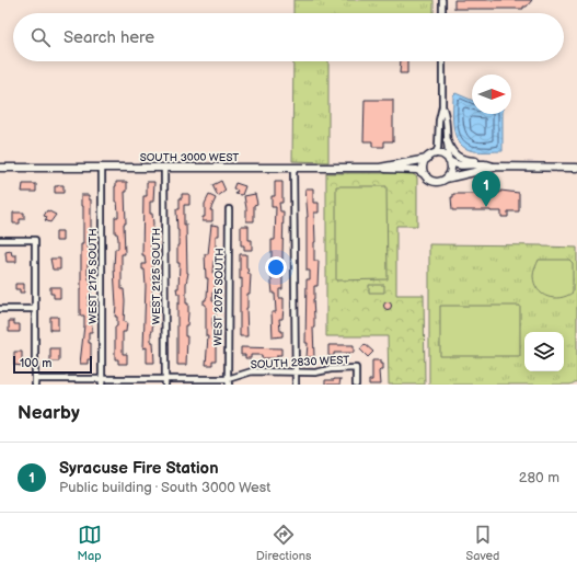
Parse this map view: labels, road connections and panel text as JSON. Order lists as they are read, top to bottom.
{
  "streets": {
    "street": [
      "SOUTH 3000 WEST",
      "WEST 2175 SOUTH",
      "WEST 2125 SOUTH",
      "WEST 2075 SOUTH",
      "SOUTH 2830 WEST"
    ]
  },
  "crossings": [
    ["SOUTH 3000 WEST", "WEST 2175 SOUTH"],
    ["SOUTH 3000 WEST", "WEST 2125 SOUTH"],
    ["WEST 2175 SOUTH", "SOUTH 2830 WEST"],
    ["WEST 2125 SOUTH", "SOUTH 2830 WEST"],
    ["WEST 2075 SOUTH", "SOUTH 2830 WEST"]
  ],
  "scale_bar": "100 m",
  "north": "right",
  "page": {
    "search": "Search here",
    "pins": "1",
    "scale": "100 m",
    "heading": "Nearby",
    "list": [
      {
        "mark": "1",
        "name": "Syracuse Fire Station",
        "note": "Public building · South 3000 West",
        "value": "280 m"
      }
    ],
    "nav": ["Map", "Directions", "Saved"]
  }
}
